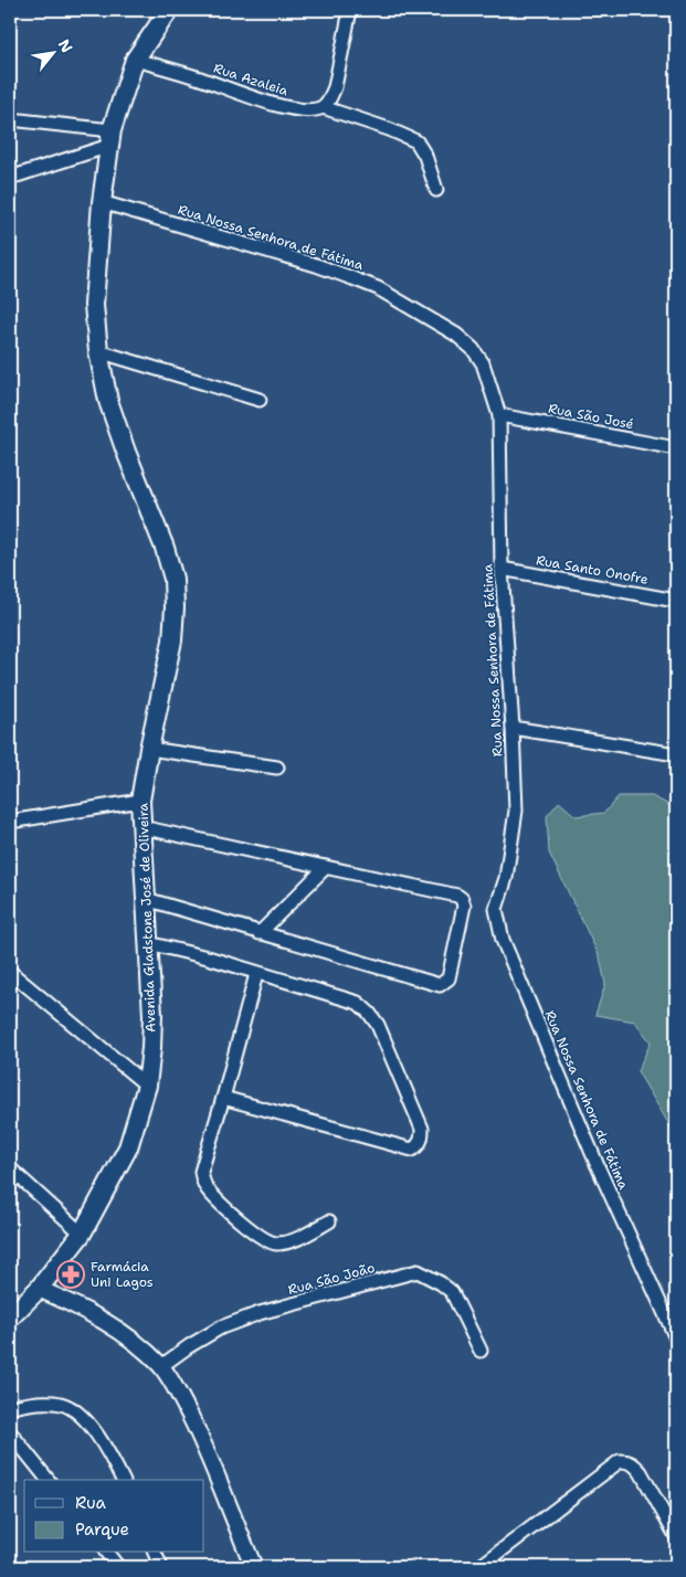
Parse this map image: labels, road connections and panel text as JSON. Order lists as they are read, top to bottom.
{
  "streets": {
    "main road": ["Avenida Gladstone José de Oliveira"],
    "street": [
      "Rua Azaleia",
      "Rua Nossa Senhora de Fátima",
      "Rua São José",
      "Rua Santo Onofre",
      "Rua São João"
    ]
  },
  "crossings": [
    ["Rua Azaleia", "Avenida Gladstone José de Oliveira"],
    ["Rua Nossa Senhora de Fátima", "Rua São José"],
    ["Rua Nossa Senhora de Fátima", "Rua Santo Onofre"],
    ["Rua Nossa Senhora de Fátima", "Avenida Gladstone José de Oliveira"]
  ],
  "places": {
    "pharmacy": ["Farmácia Uni Lagos"]
  },
  "legend": ["Rua", "Parque"],
  "north": "top right"
}
